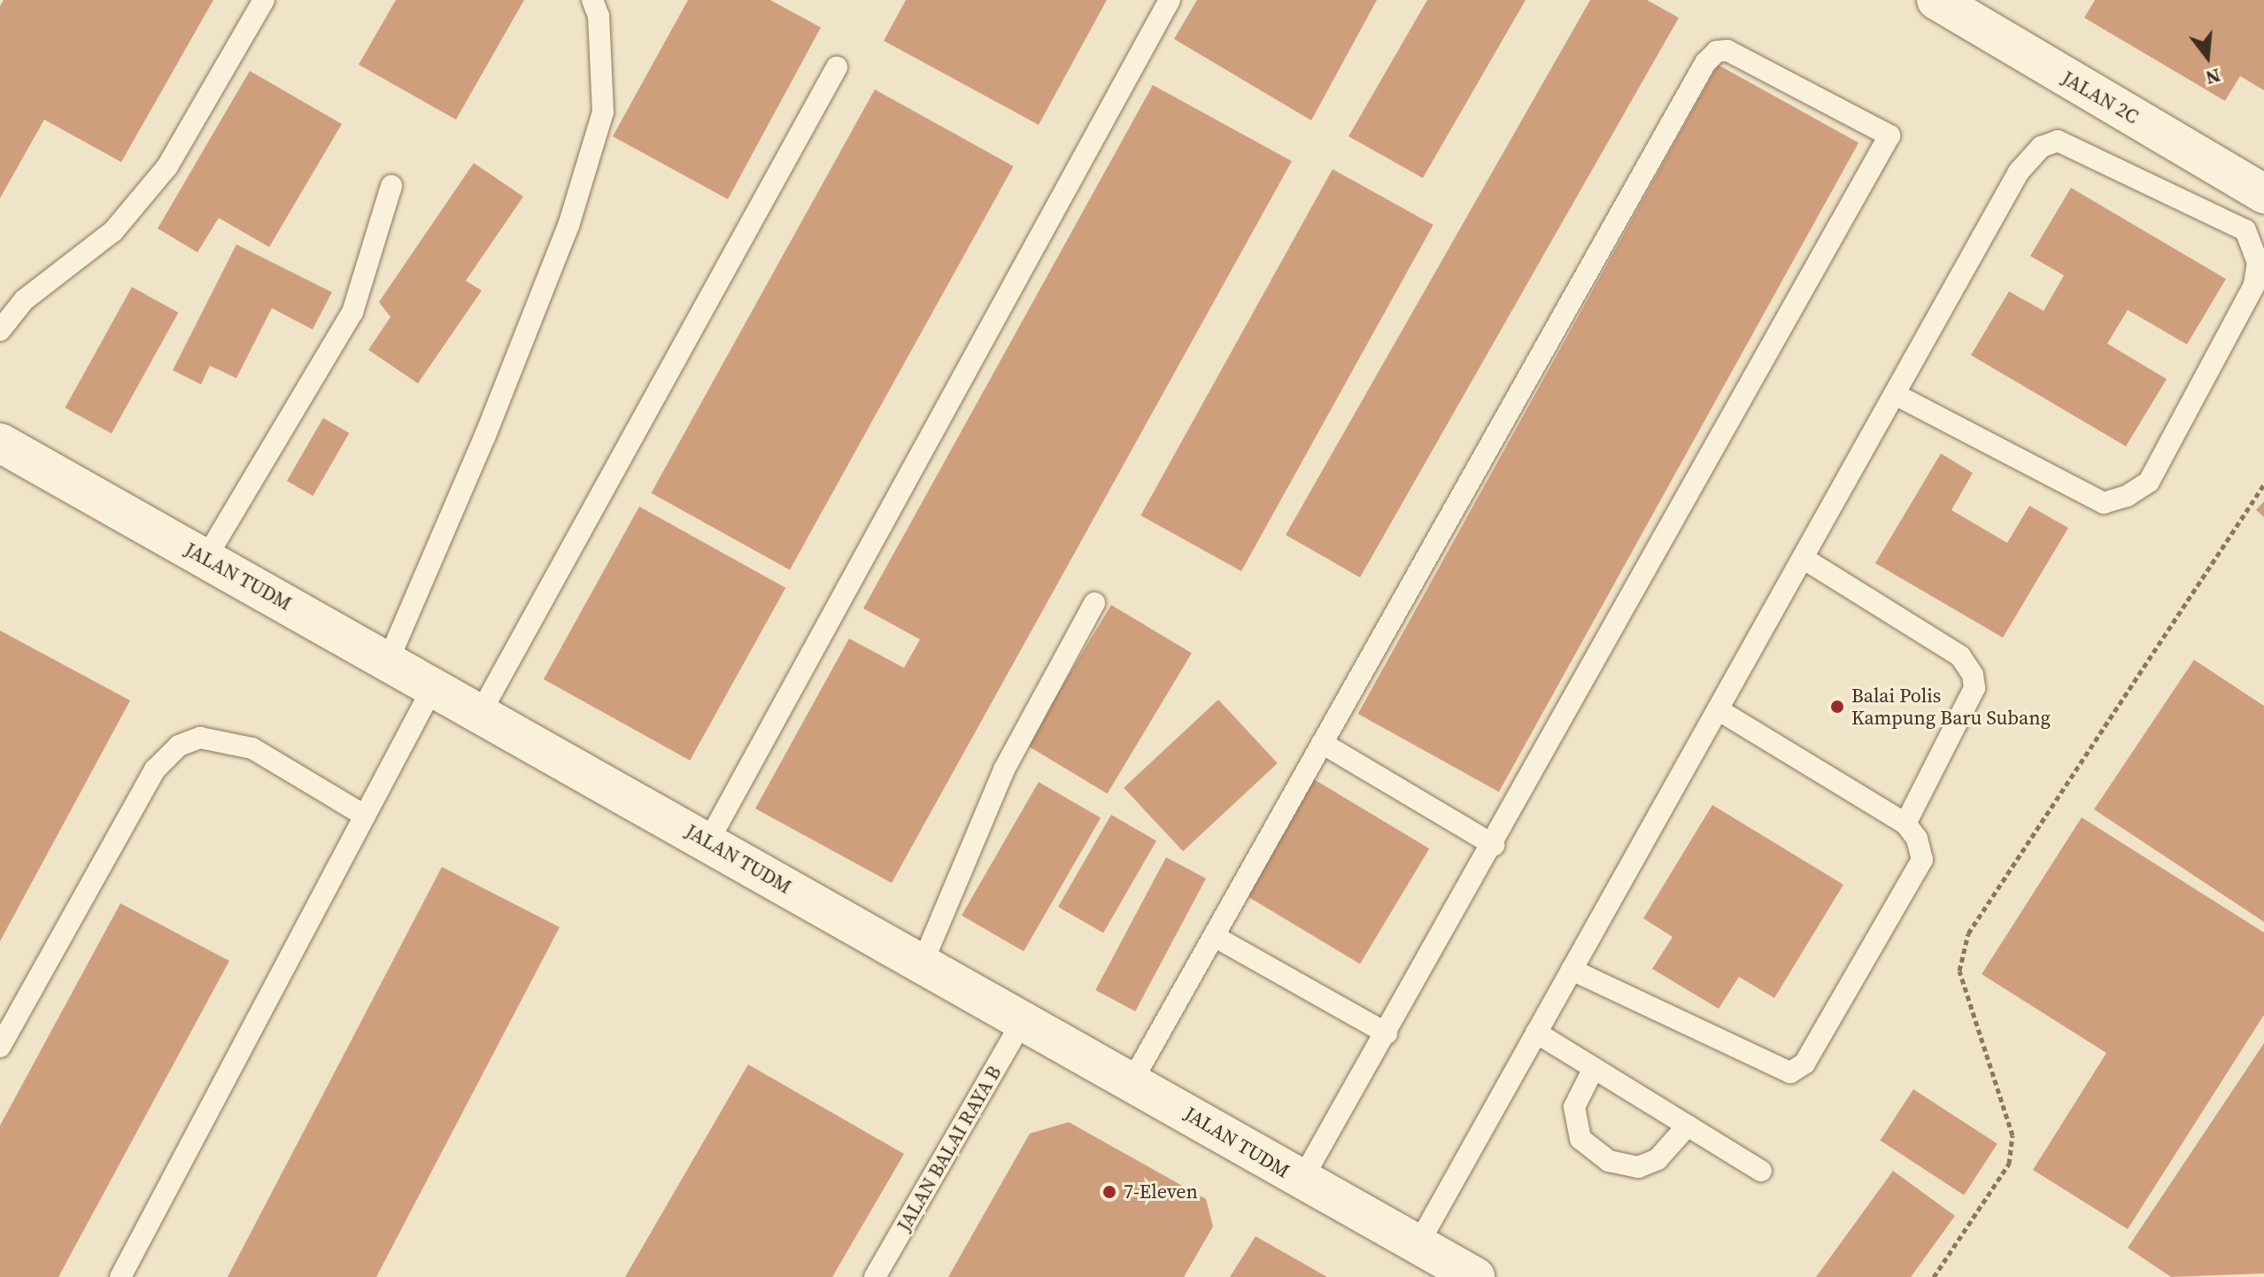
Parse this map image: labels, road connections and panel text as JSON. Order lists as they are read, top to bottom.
{
  "streets": {
    "street": ["JALAN 2C", "JALAN TUDM"],
    "lane": ["JALAN BALAI RAYA B"]
  },
  "crossings": [
    ["JALAN TUDM", "JALAN BALAI RAYA B"]
  ],
  "places": ["Balai Polis Kampung Baru Subang", "7-Eleven"],
  "north": "bottom"
}
